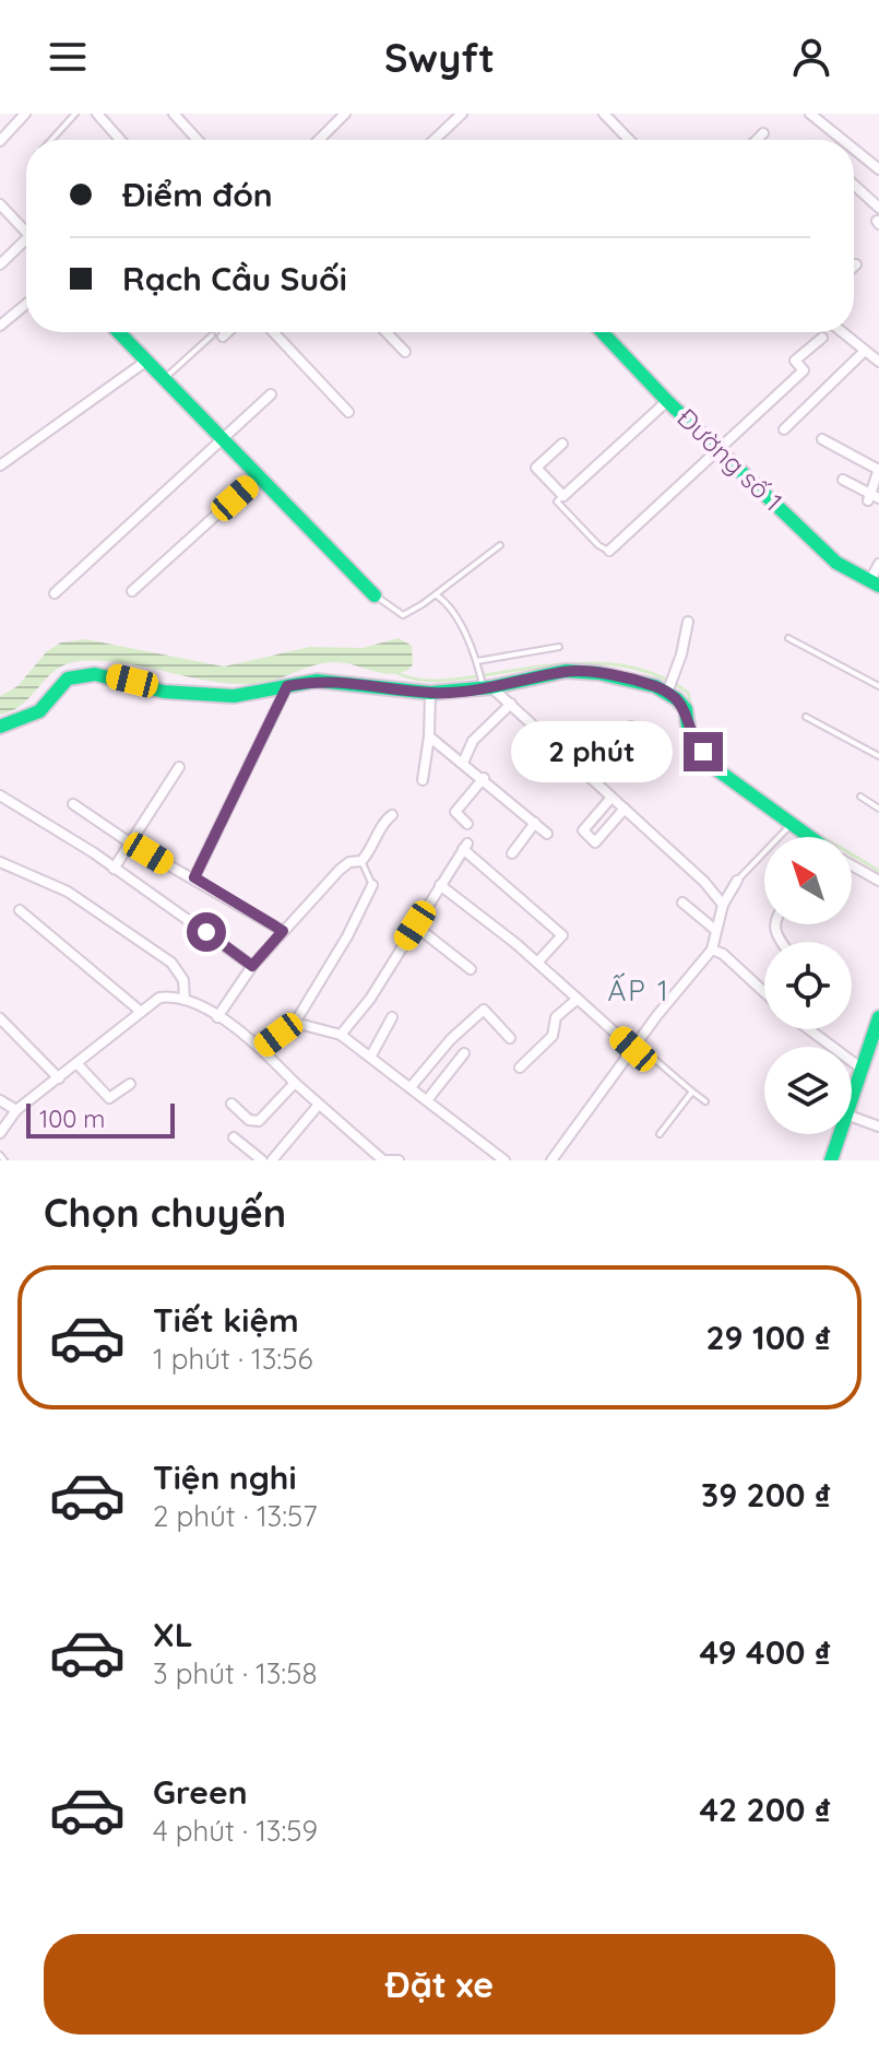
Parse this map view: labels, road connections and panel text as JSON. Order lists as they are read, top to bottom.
{
  "streets": {
    "street": ["Đường số 1"]
  },
  "districts": ["ẤP 1"],
  "scale_bar": "100 m",
  "north": "top left",
  "page": {
    "header": "Swyft",
    "banner": ["Điểm đón", "Rạch Cầu Suối"],
    "bubble": "2 phút",
    "scale": "100 m",
    "heading": "Chọn chuyến",
    "list": [
      {
        "name": "Tiết kiệm",
        "note": "1 phút · 13:56",
        "value": "29 100 ₫"
      },
      {
        "name": "Tiện nghi",
        "note": "2 phút · 13:57",
        "value": "39 200 ₫"
      },
      {
        "name": "XL",
        "note": "3 phút · 13:58",
        "value": "49 400 ₫"
      },
      {
        "name": "Green",
        "note": "4 phút · 13:59",
        "value": "42 200 ₫"
      }
    ],
    "buttons": "Đặt xe"
  }
}
